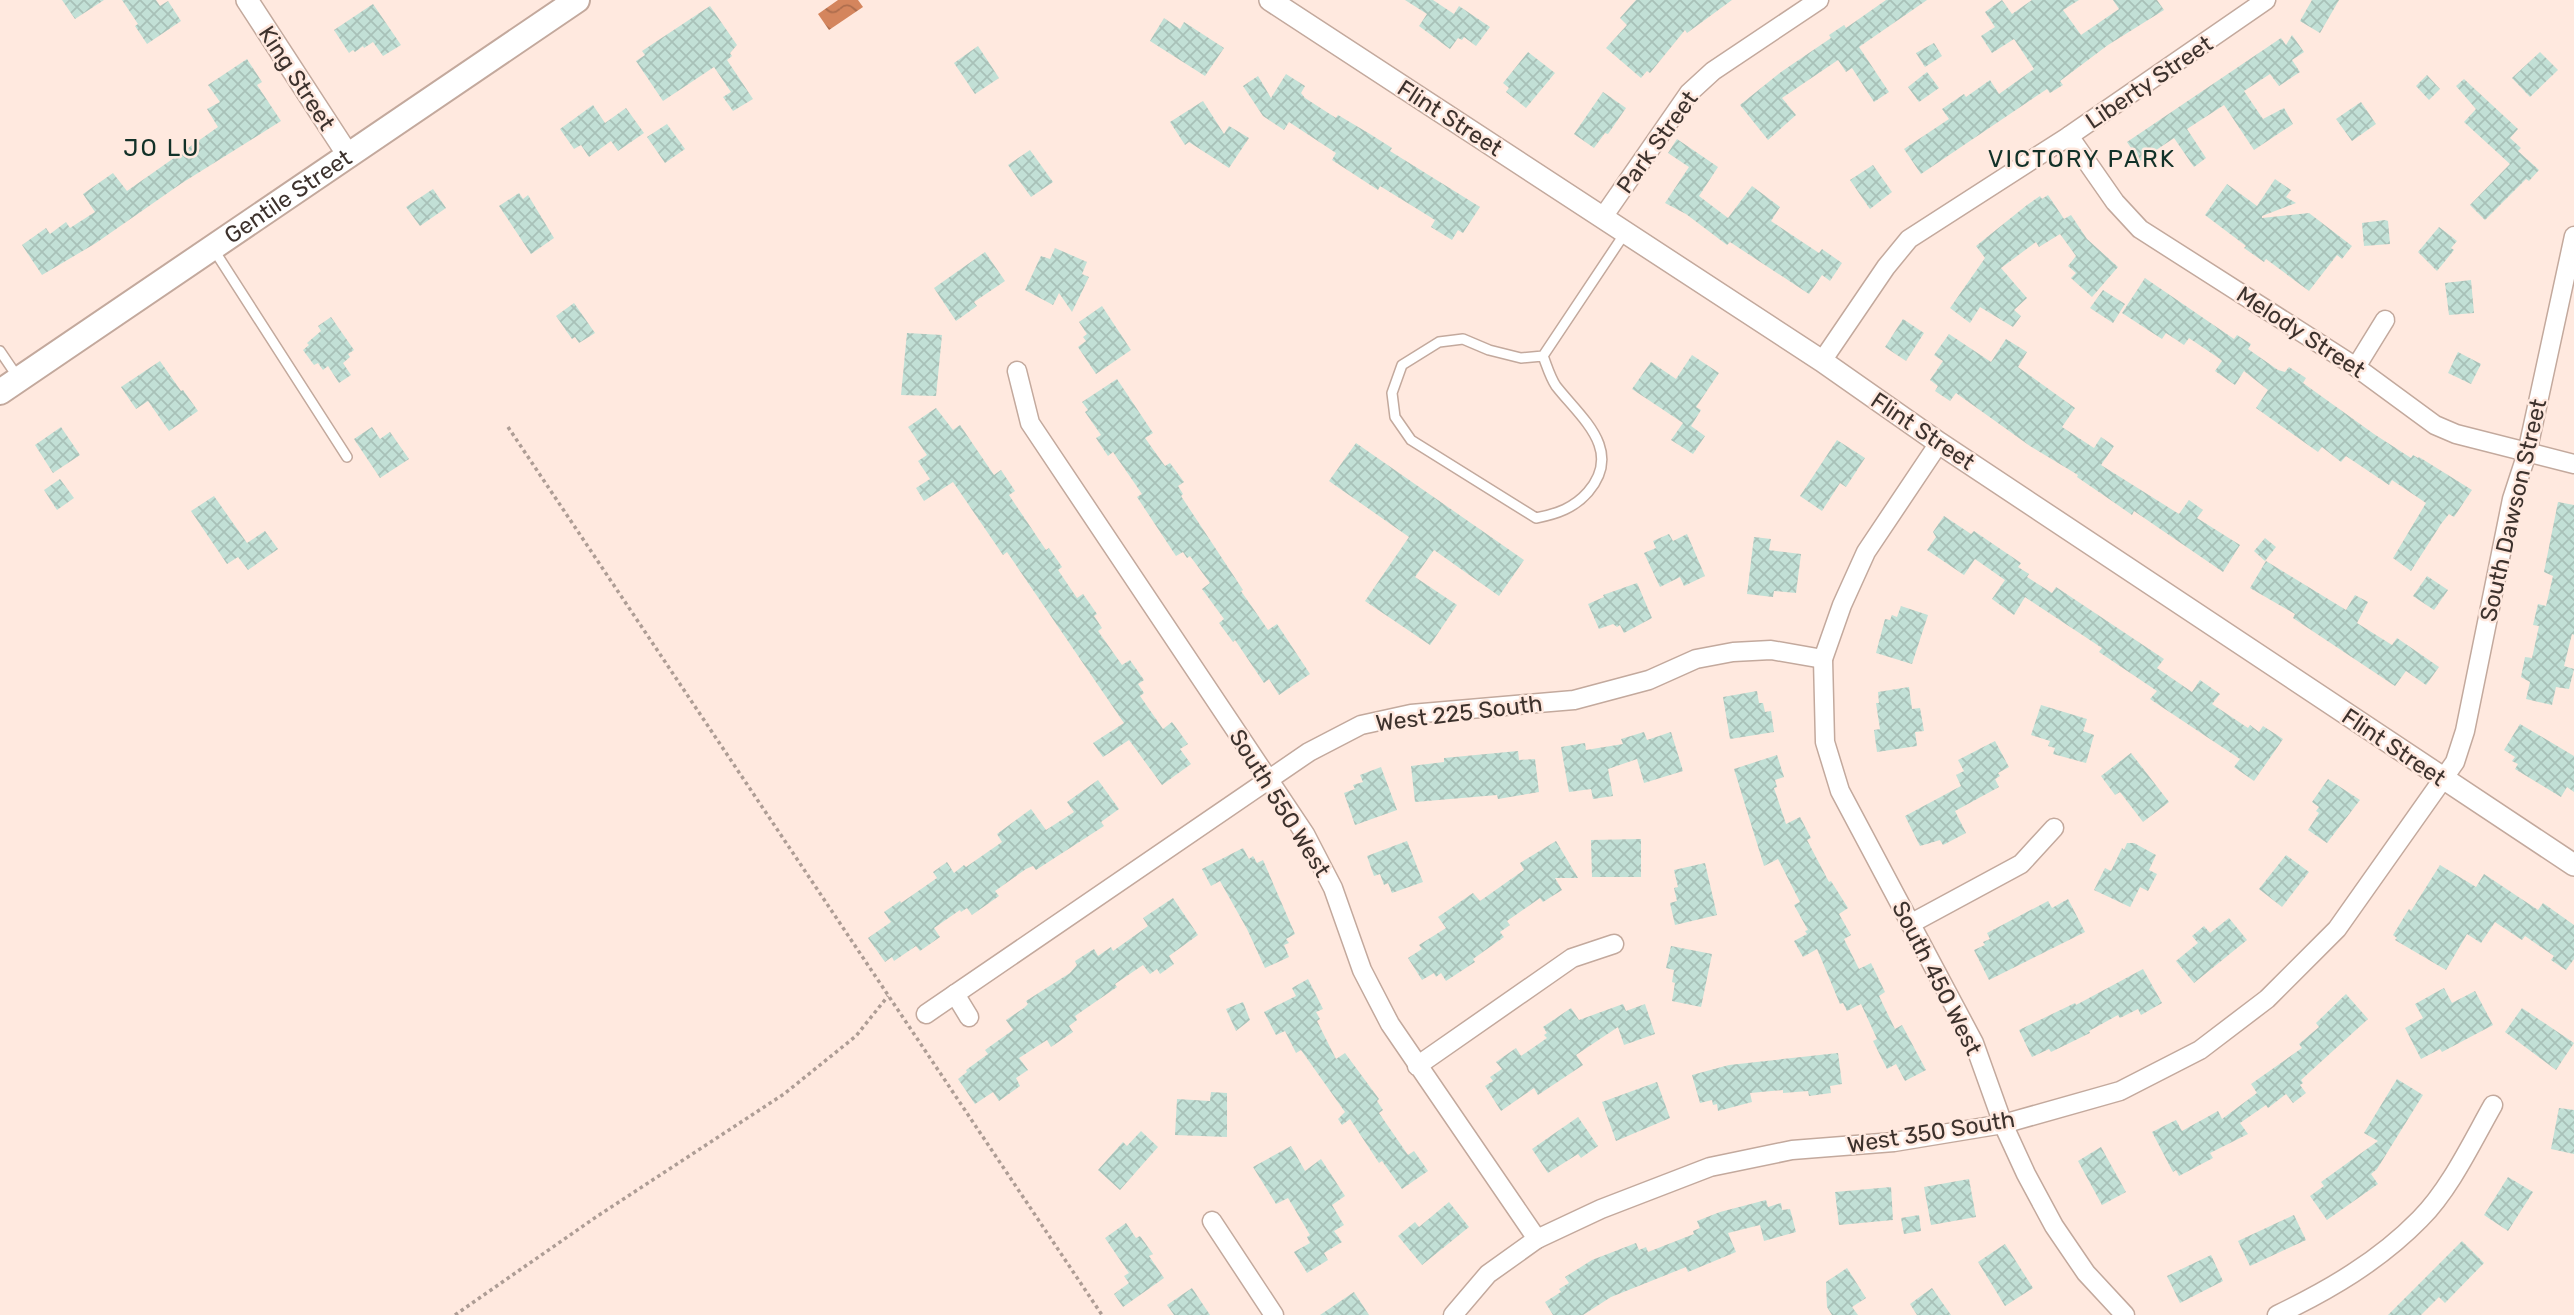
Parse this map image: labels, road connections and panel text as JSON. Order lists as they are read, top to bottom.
{
  "streets": {
    "main road": ["Gentile Street"],
    "street": [
      "King Street",
      "Liberty Street",
      "Flint Street",
      "Park Street",
      "Melody Street",
      "South Dawson Street",
      "West 225 South",
      "South 550 West",
      "South 450 West",
      "West 350 South"
    ]
  },
  "crossings": [
    ["King Street", "Gentile Street"],
    ["Liberty Street", "Flint Street"],
    ["Liberty Street", "Melody Street"],
    ["Flint Street", "Park Street"],
    ["Flint Street", "South Dawson Street"],
    ["Flint Street", "West 350 South"],
    ["Melody Street", "South Dawson Street"],
    ["South Dawson Street", "West 350 South"],
    ["West 225 South", "South 550 West"],
    ["West 225 South", "South 450 West"],
    ["South 550 West", "West 350 South"],
    ["South 450 West", "West 350 South"]
  ],
  "districts": ["JO LU", "VICTORY PARK"]
}
